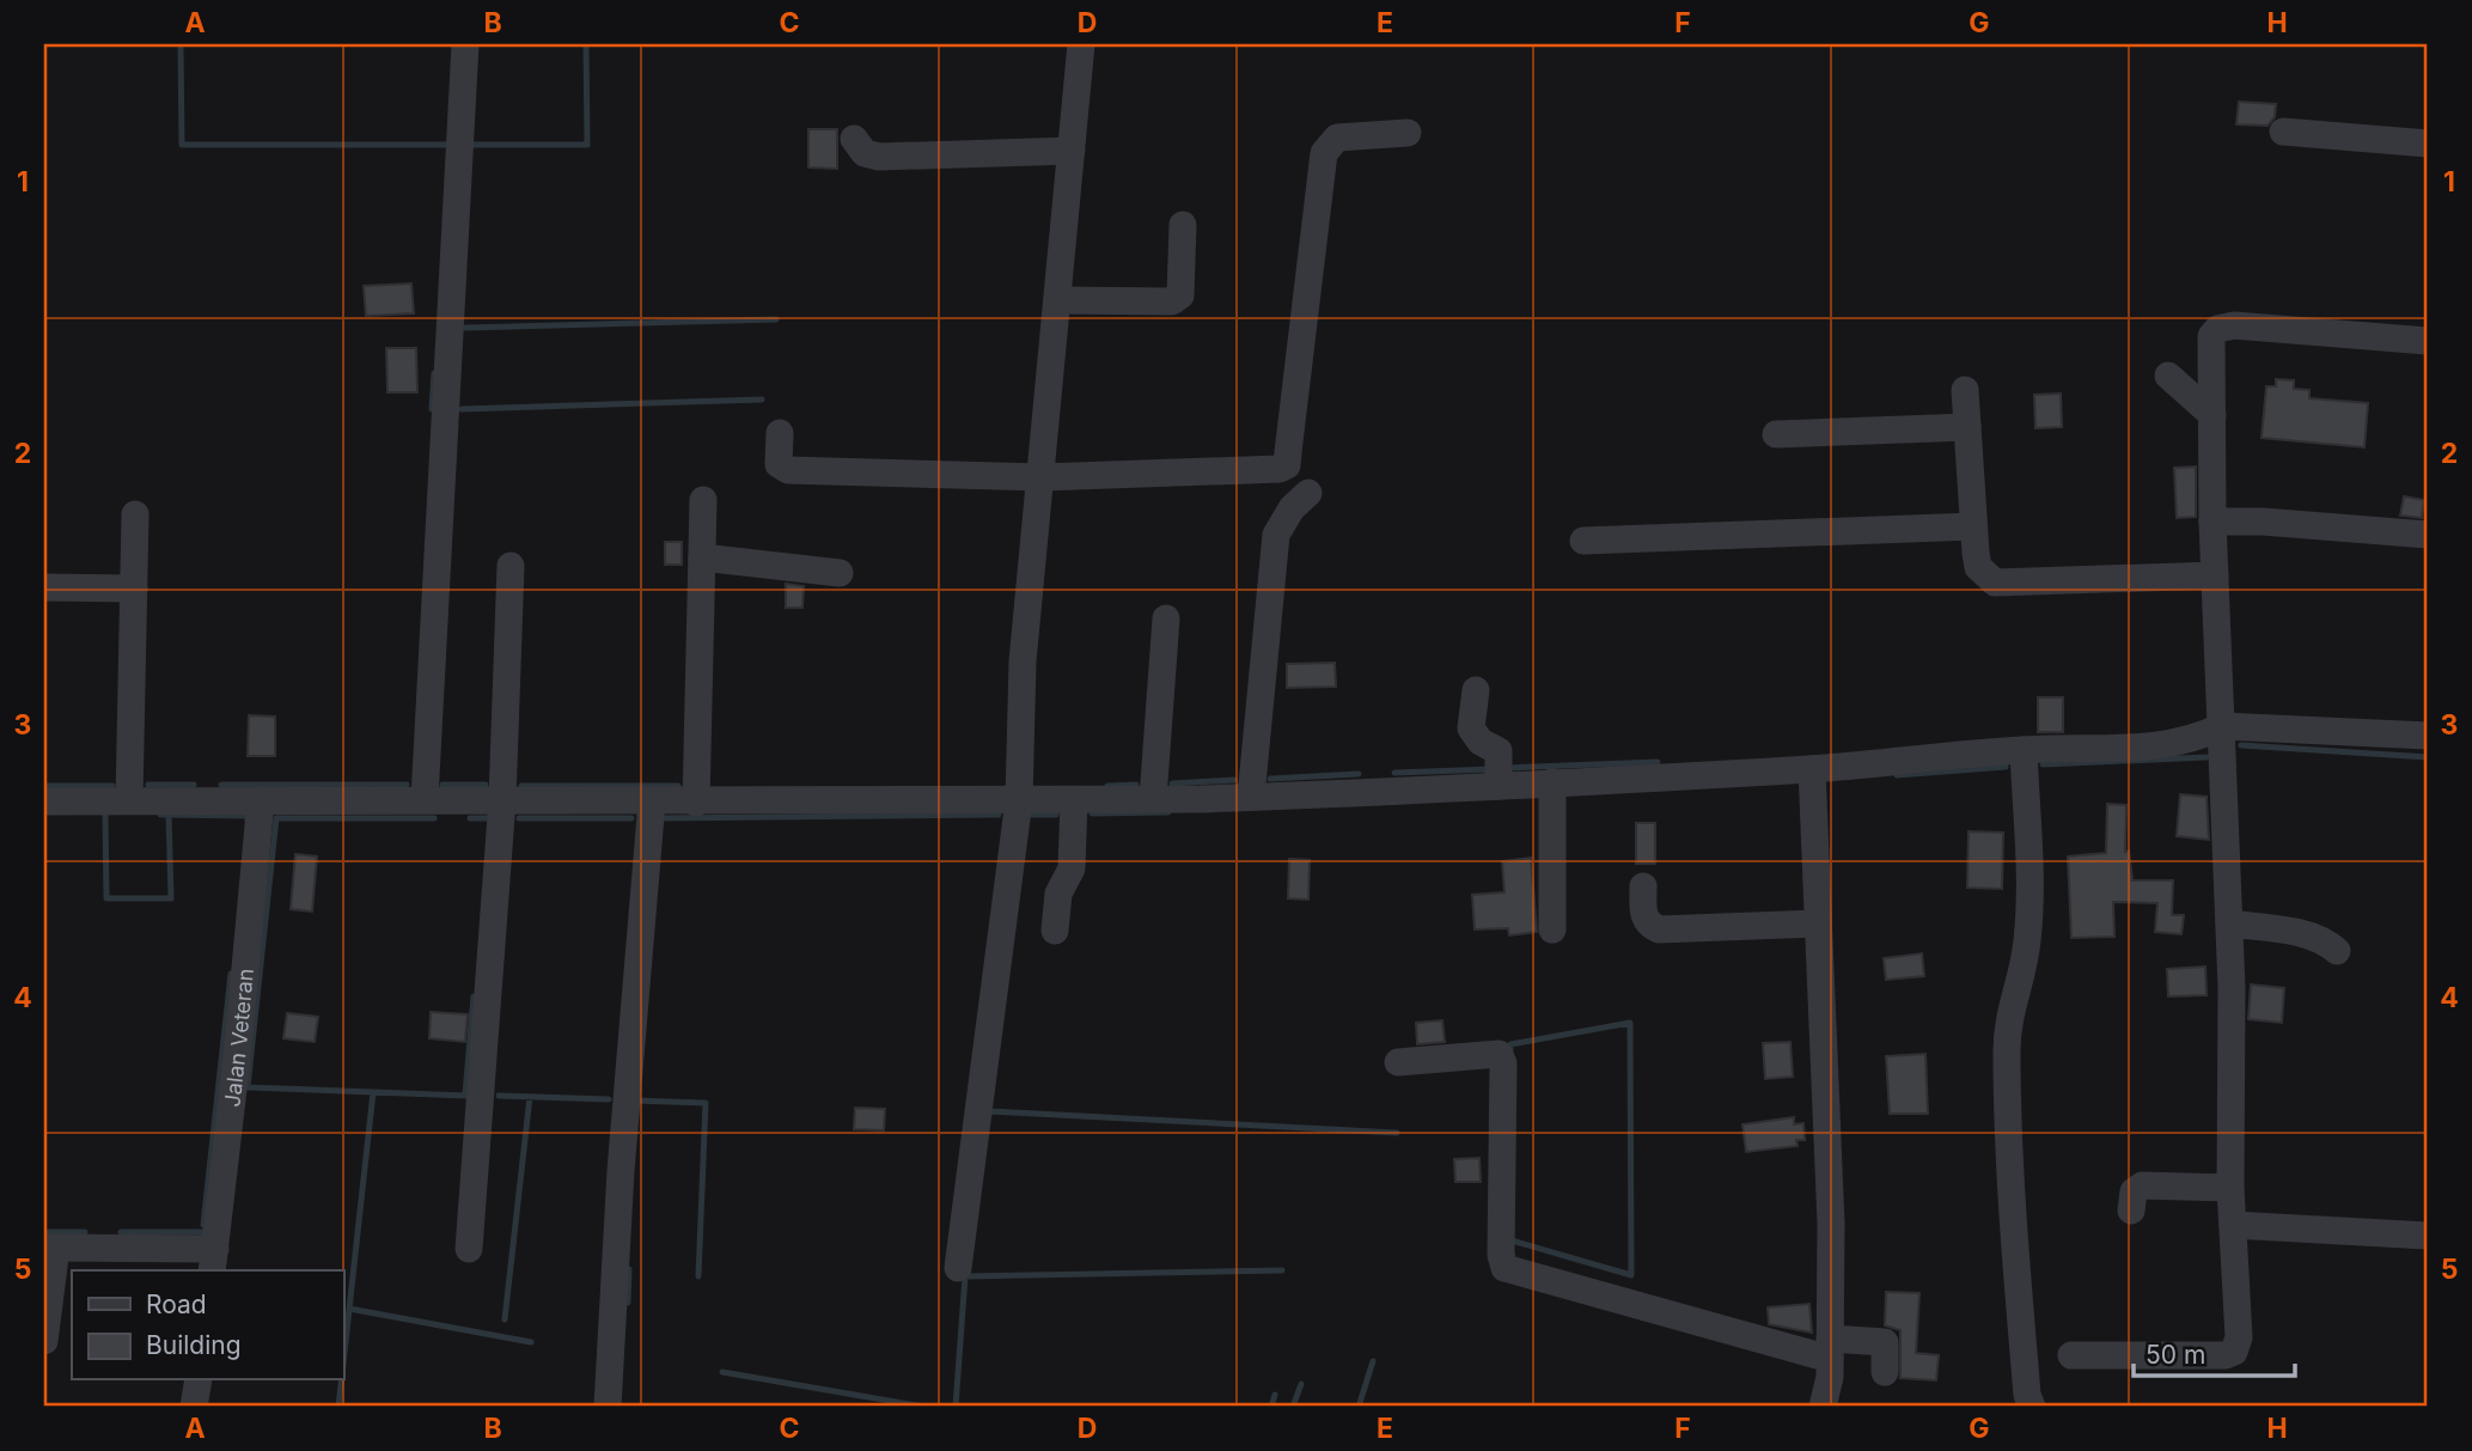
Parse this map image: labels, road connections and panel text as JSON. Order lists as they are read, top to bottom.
{
  "streets": {
    "street": ["Jalan Veteran"]
  },
  "legend": ["Road", "Building"],
  "scale_bar": "50 m",
  "grid": {
    "columns": [
      "A",
      "B",
      "C",
      "D",
      "E",
      "F",
      "G",
      "H"
    ],
    "rows": [
      "1",
      "2",
      "3",
      "4",
      "5"
    ]
  }
}
